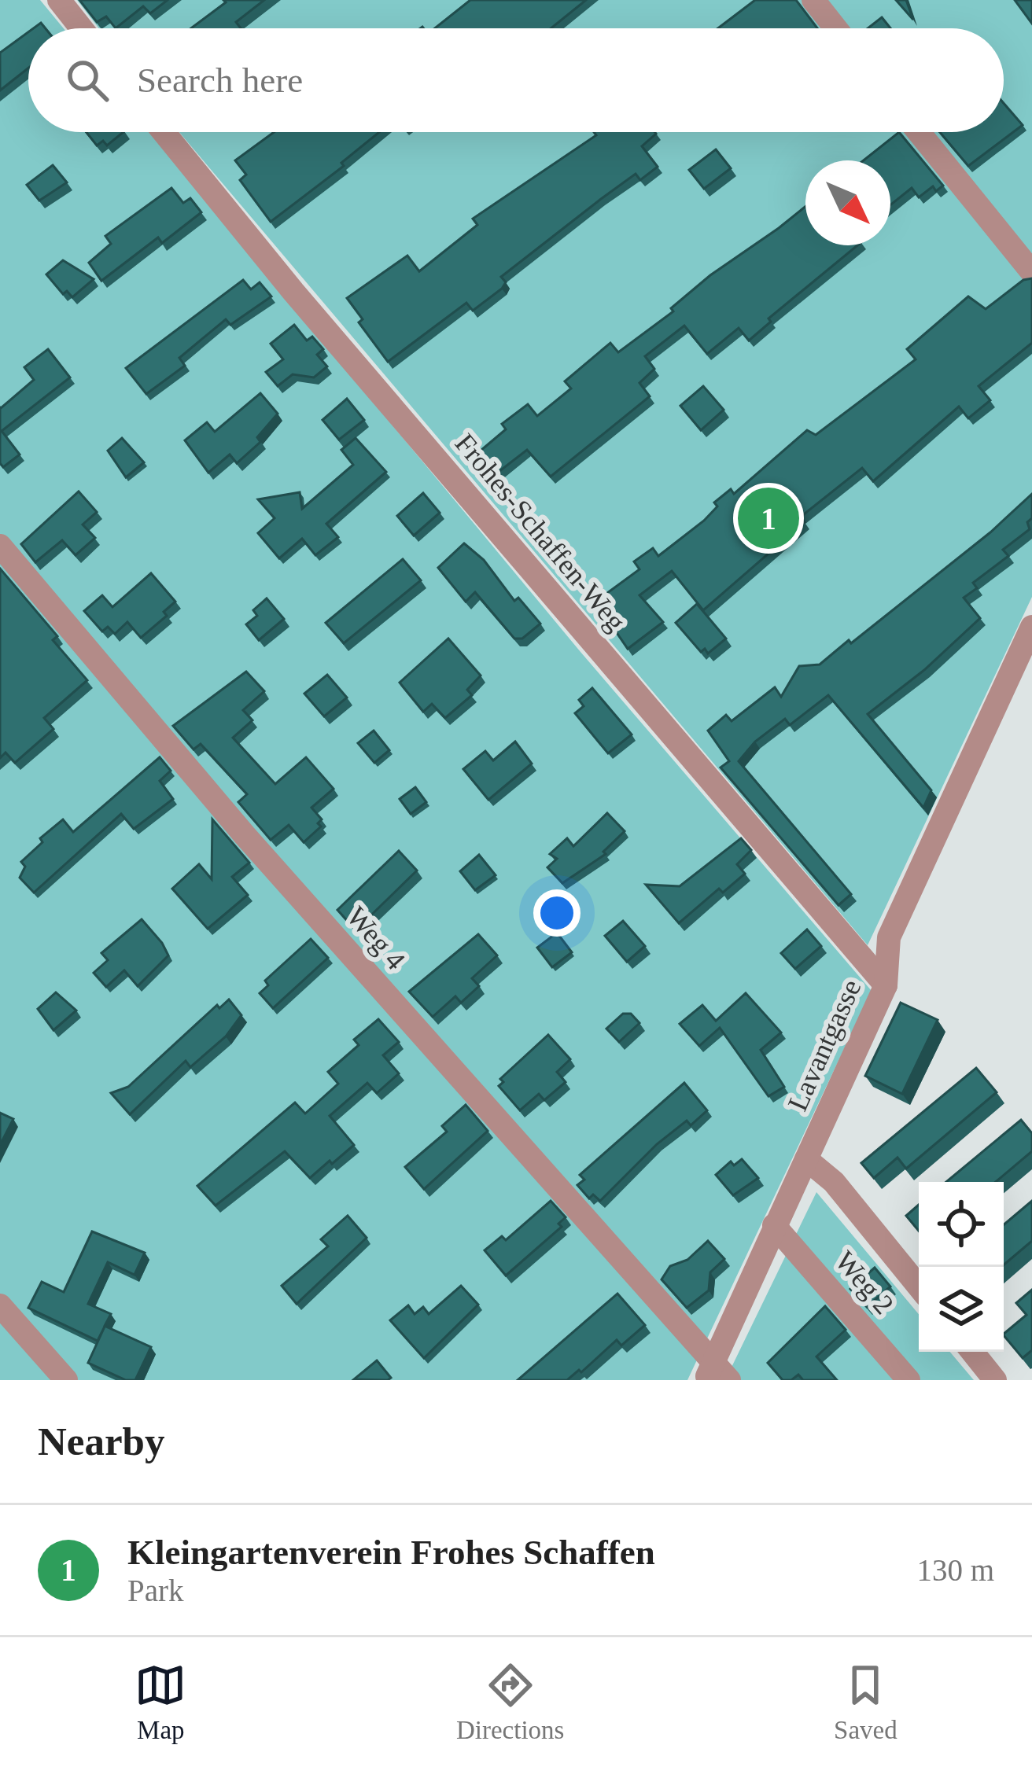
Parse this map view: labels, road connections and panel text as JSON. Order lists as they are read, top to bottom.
{
  "streets": {
    "street": [
      "Frohes-Schaffen-Weg",
      "Weg 4",
      "Lavantgasse",
      "Weg 2"
    ]
  },
  "crossings": [
    ["Frohes-Schaffen-Weg", "Lavantgasse"],
    ["Weg 4", "Lavantgasse"],
    ["Lavantgasse", "Weg 2"]
  ],
  "north": "bottom right",
  "page": {
    "search": "Search here",
    "pins": "1",
    "heading": "Nearby",
    "list": [
      {
        "mark": "1",
        "name": "Kleingartenverein Frohes Schaffen",
        "note": "Park",
        "value": "130 m"
      }
    ],
    "nav": ["Map", "Directions", "Saved"]
  }
}
